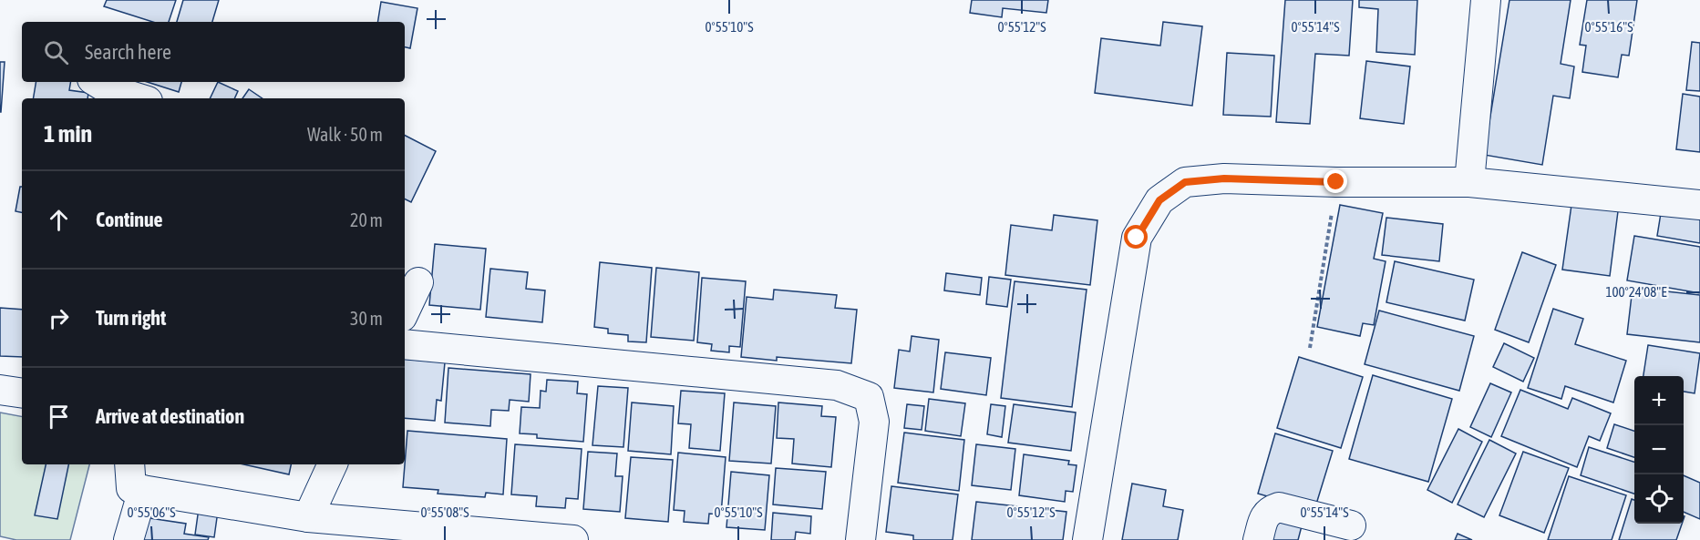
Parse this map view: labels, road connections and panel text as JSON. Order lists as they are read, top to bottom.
{
  "page": {
    "search": "Search here",
    "heading": ["1 min", "Walk · 50 m"],
    "list": [
      ["Continue", "20 m"],
      ["Turn right", "30 m"],
      "Arrive at destination"
    ],
    "map_buttons": ["+", "−"]
  },
  "coordinates": [
    "0°55'10\"S",
    "0°55'12\"S",
    "0°55'14\"S",
    "0°55'16\"S",
    "100°24'08\"E",
    "0°55'06\"S",
    "0°55'08\"S"
  ]
}
